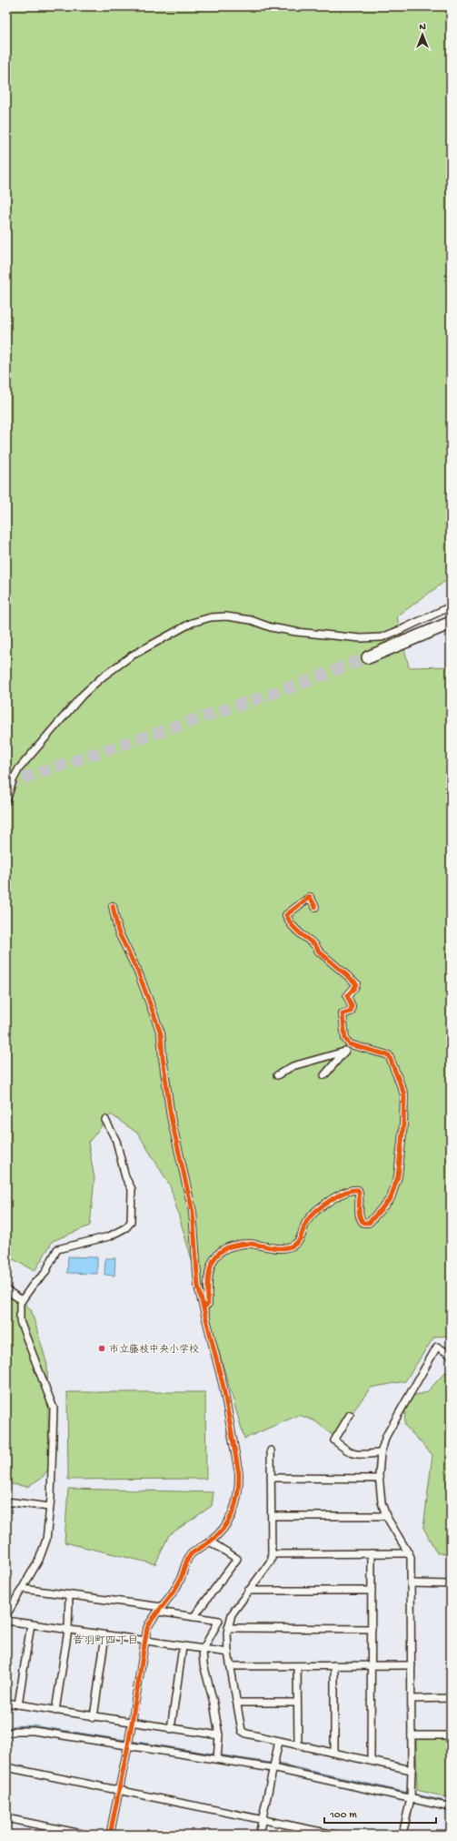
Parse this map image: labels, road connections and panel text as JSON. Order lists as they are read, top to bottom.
{
  "districts": ["音羽町四丁目"],
  "places": ["市立藤枝中央小学校"],
  "scale_bar": "100 m",
  "north": "top"
}
